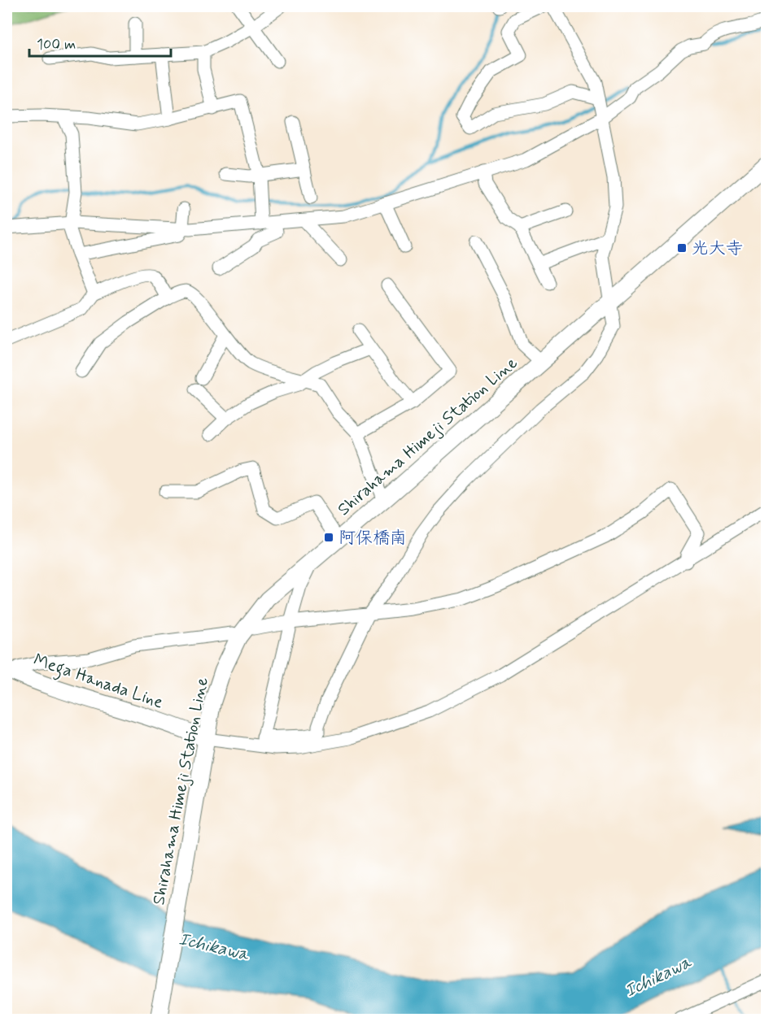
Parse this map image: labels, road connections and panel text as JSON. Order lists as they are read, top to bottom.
{
  "streets": {
    "main road": ["Shirahama Himeji Station Line", "Mega Hanada Line"]
  },
  "crossings": [
    ["Shirahama Himeji Station Line", "Mega Hanada Line"]
  ],
  "water": ["Ichikawa"],
  "places": {
    "transit": ["光大寺", "阿保橋南"]
  },
  "scale_bar": "100 m"
}
